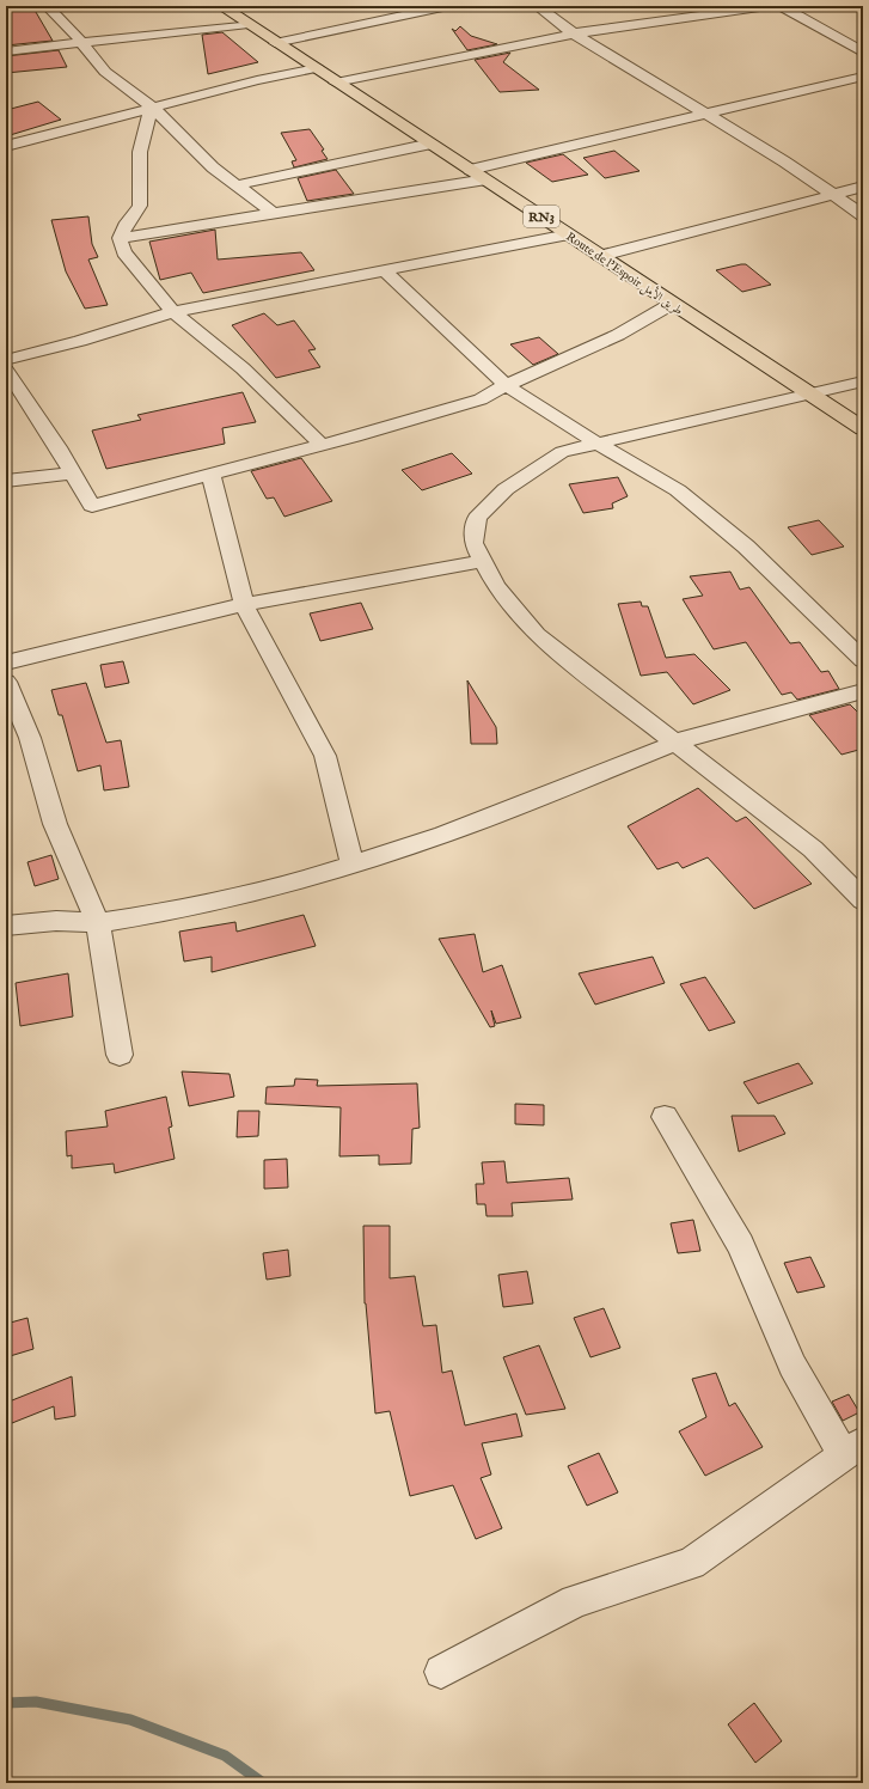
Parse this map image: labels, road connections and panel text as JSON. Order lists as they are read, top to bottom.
{
  "streets": {
    "highway": ["RN3", "Route de l’Espoir طريق الأمل"]
  }
}
